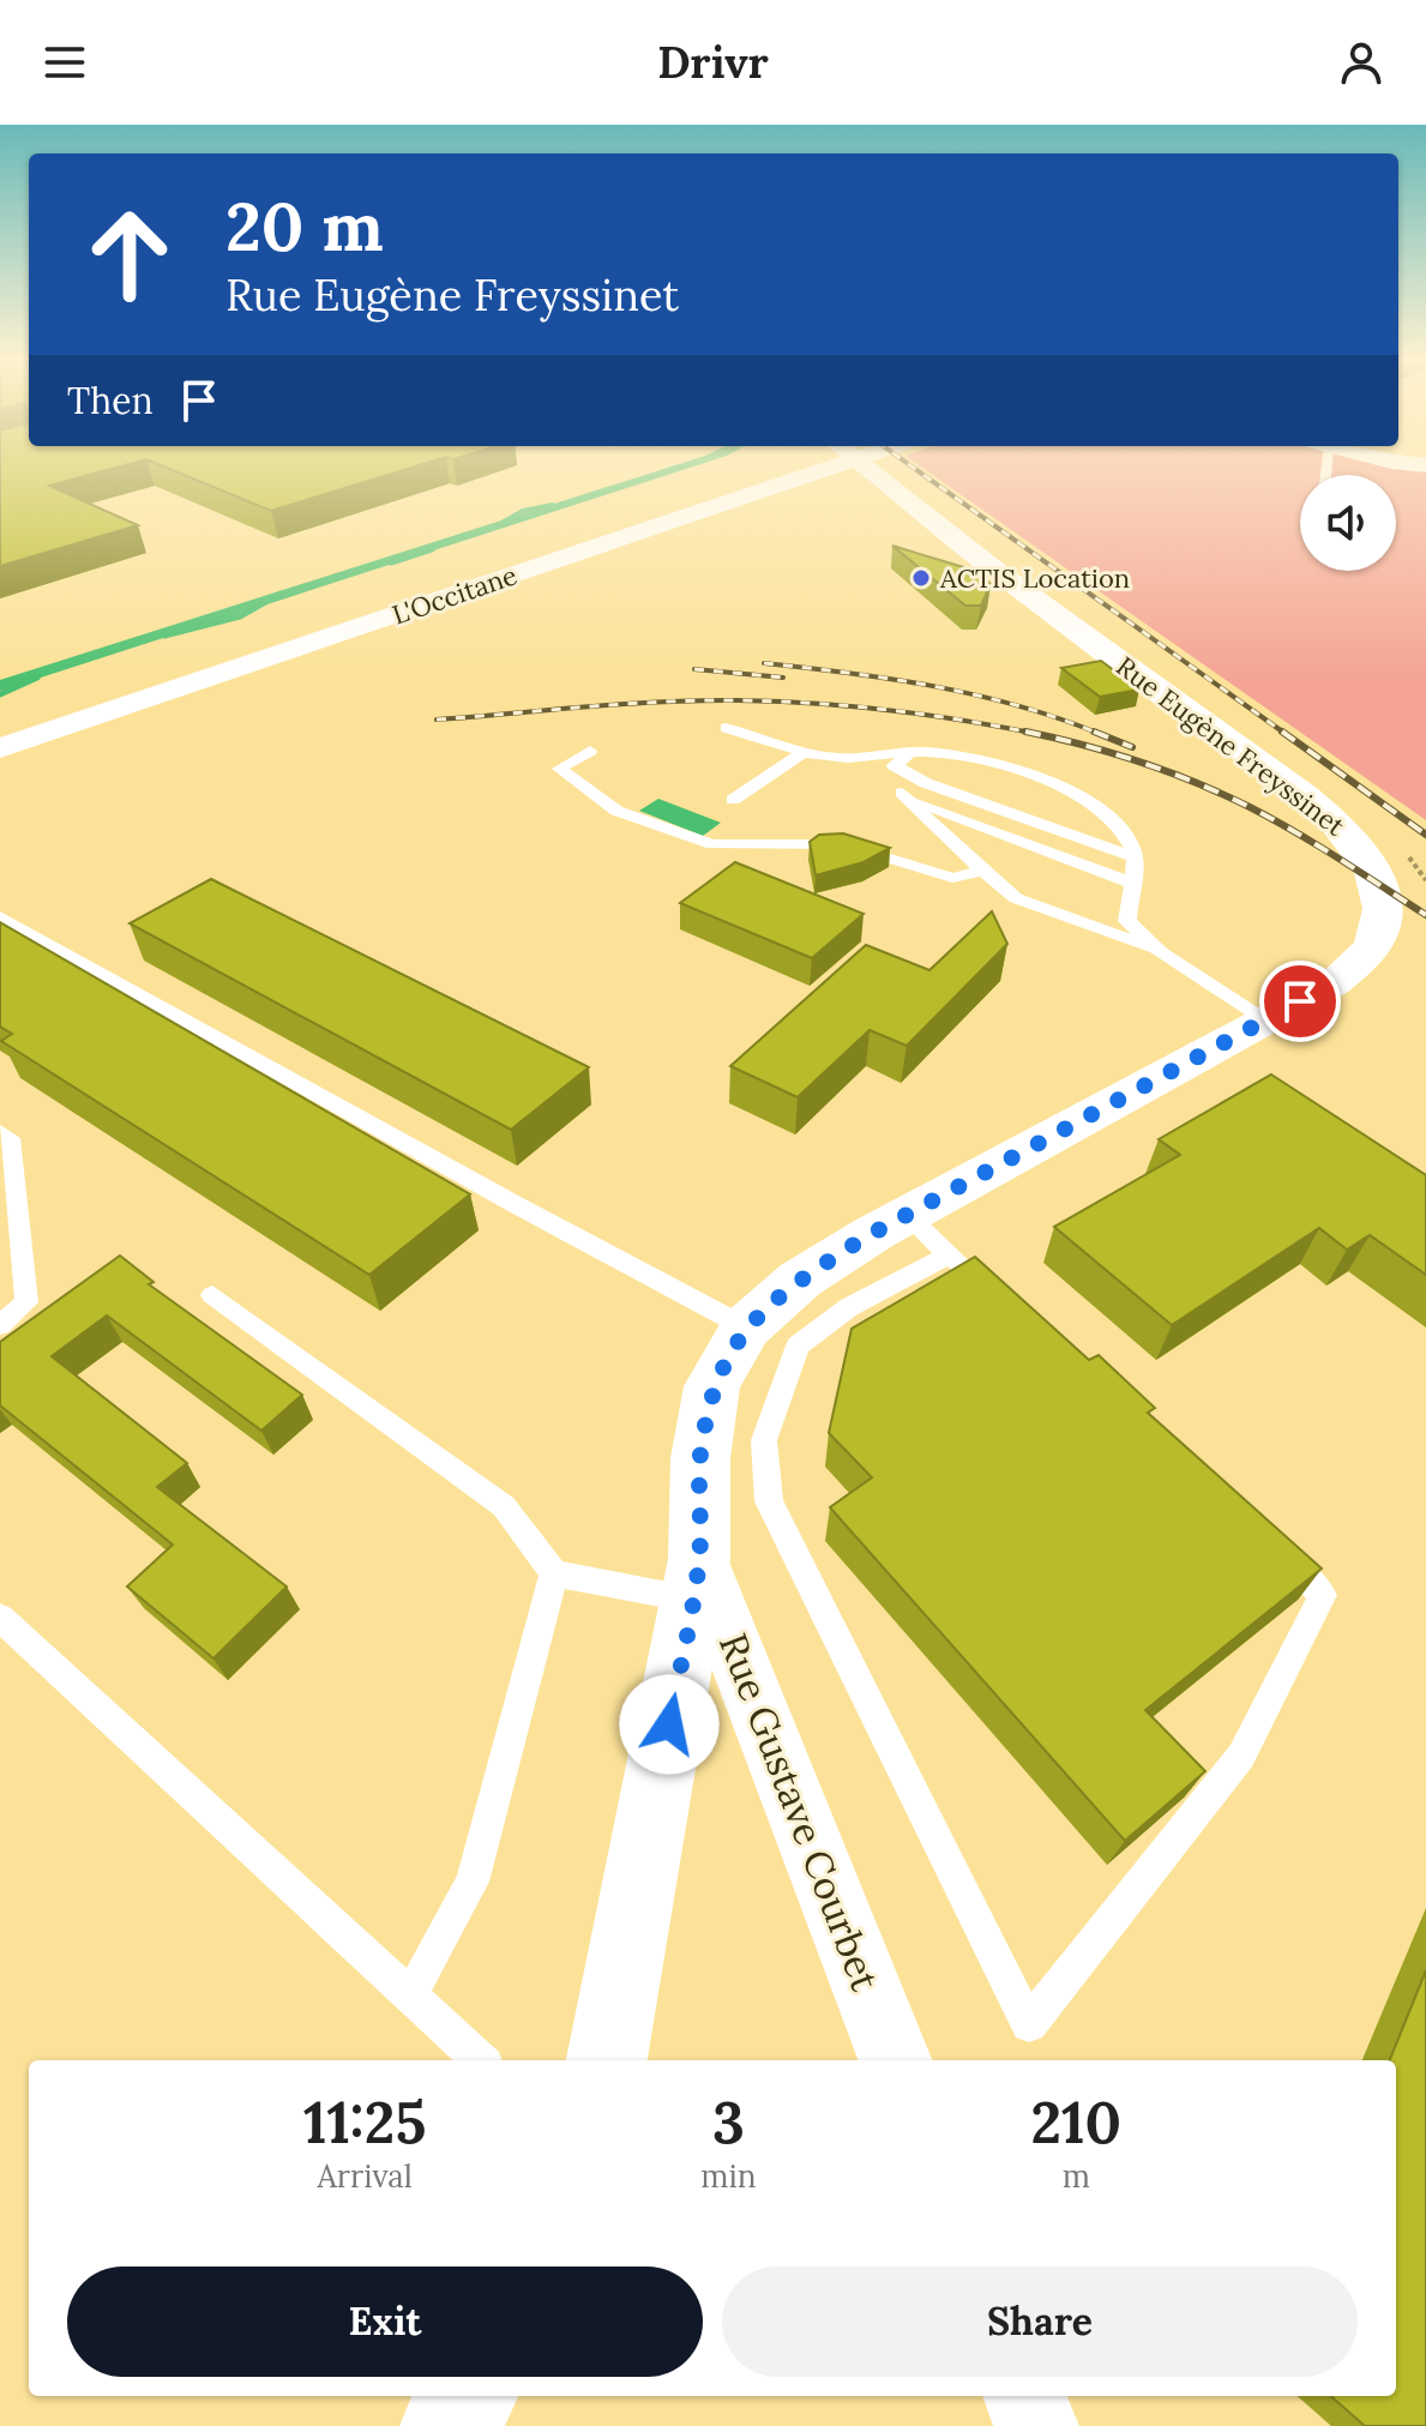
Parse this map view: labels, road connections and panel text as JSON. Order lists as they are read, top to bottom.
{
  "streets": {
    "main road": ["L'Occitane", "Rue Eugène Freyssinet"],
    "street": ["Rue Gustave Courbet"]
  },
  "crossings": [
    ["Rue Eugène Freyssinet", "Rue Gustave Courbet"]
  ],
  "places": ["ACTIS Location"],
  "page": {
    "header": "Drivr",
    "turn": ["20 m", "Rue Eugène Freyssinet"],
    "then": "Then",
    "eta": [
      "11:25",
      "Arrival",
      "3",
      "min",
      "210",
      "m"
    ],
    "buttons": ["Exit", "Share"]
  }
}
